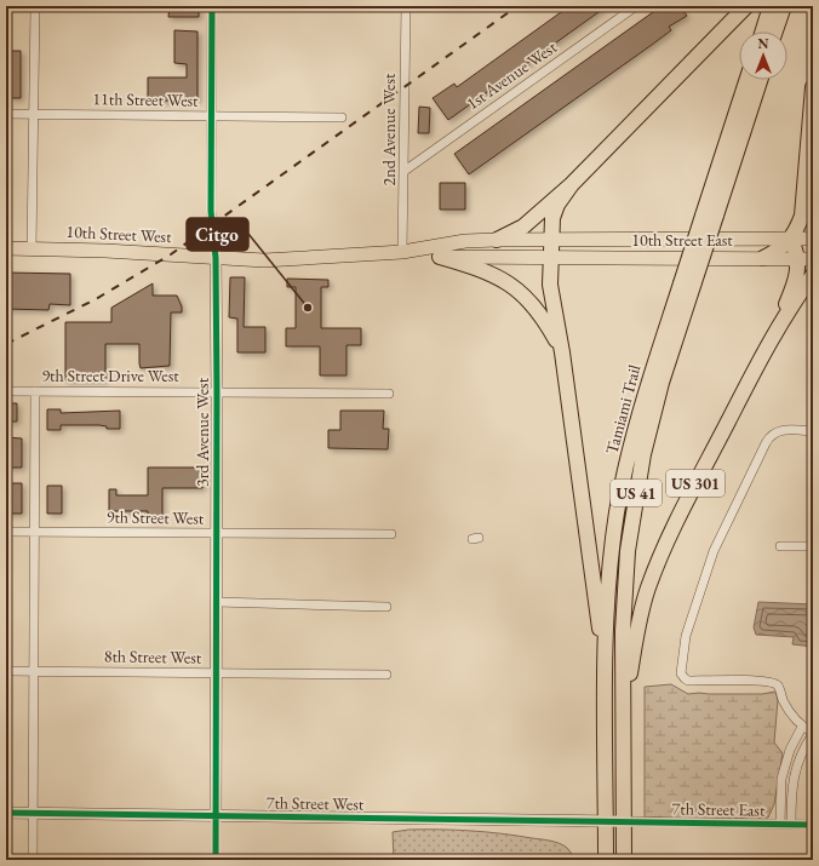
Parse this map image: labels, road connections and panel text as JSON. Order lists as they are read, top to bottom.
{
  "streets": {
    "highway": ["Tamiami Trail", "US 301", "US 41"],
    "main road": ["10th Street West", "10th Street East"],
    "street": [
      "1st Avenue West",
      "11th Street West",
      "2nd Avenue West",
      "9th Street Drive West",
      "3rd Avenue West",
      "9th Street West",
      "8th Street West",
      "7th Street West",
      "7th Street East"
    ]
  },
  "crossings": [
    ["1st Avenue West", "2nd Avenue West"],
    ["11th Street West", "3rd Avenue West"],
    ["2nd Avenue West", "10th Street West"],
    ["10th Street West", "10th Street East"],
    ["10th Street West", "3rd Avenue West"],
    ["9th Street Drive West", "3rd Avenue West"],
    ["Tamiami Trail", "US 301"],
    ["Tamiami Trail", "7th Street West"],
    ["Tamiami Trail", "7th Street East"],
    ["3rd Avenue West", "9th Street West"],
    ["3rd Avenue West", "8th Street West"],
    ["3rd Avenue West", "7th Street West"],
    ["7th Street West", "7th Street East"]
  ],
  "places": ["Citgo"],
  "north": "top"
}
